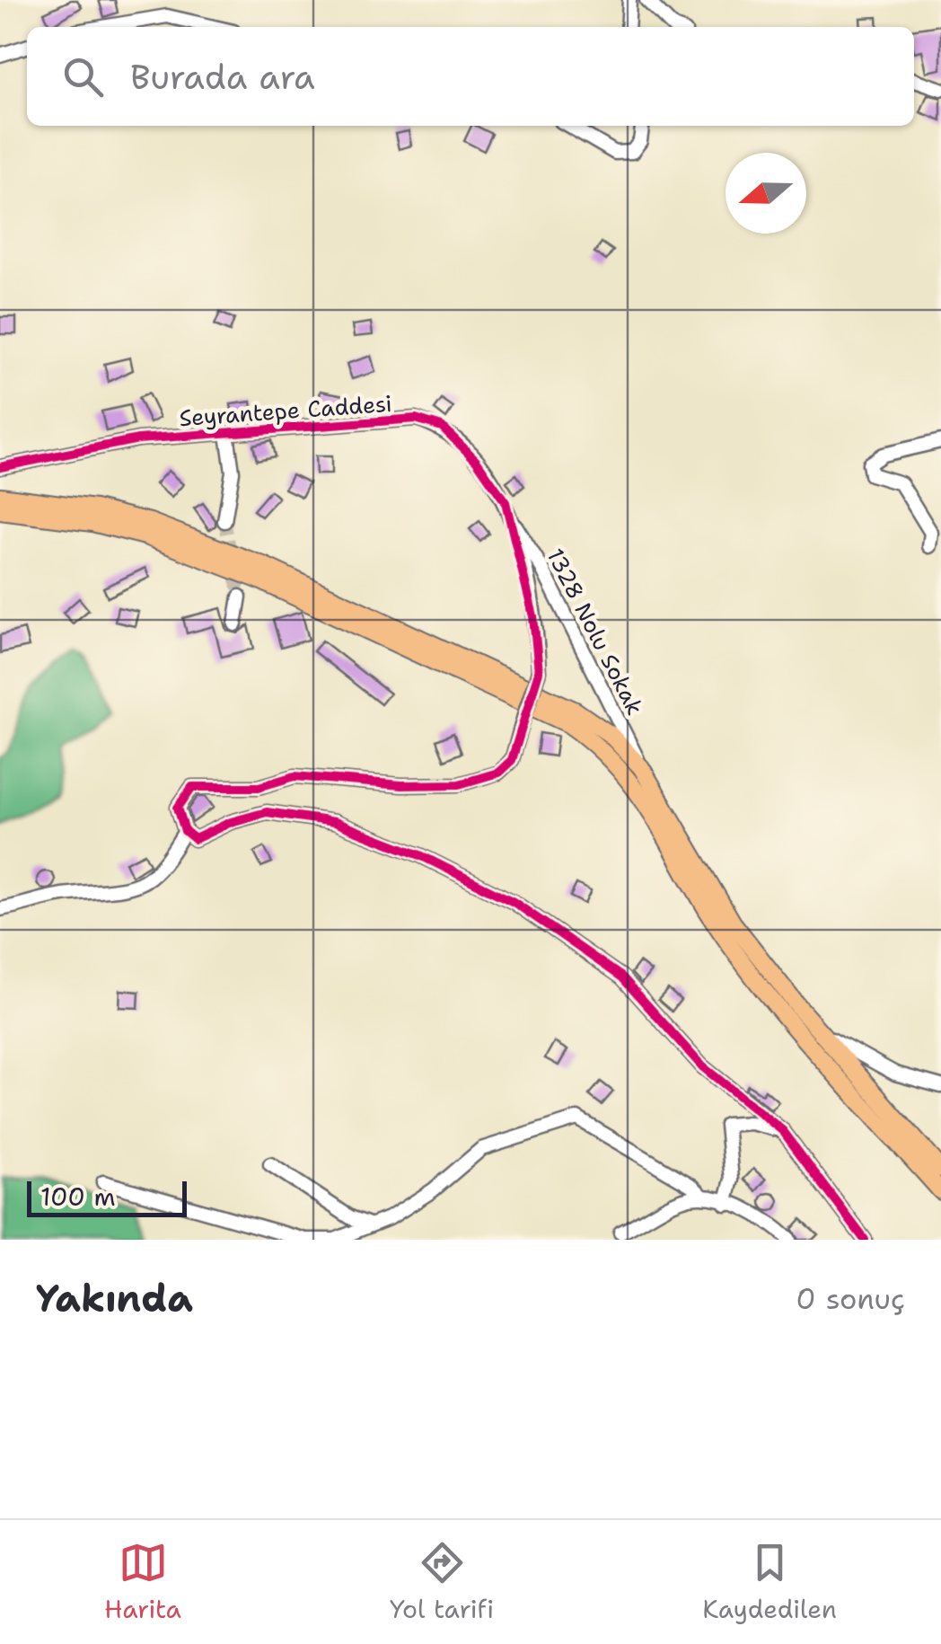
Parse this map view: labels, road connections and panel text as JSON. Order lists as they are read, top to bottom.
{
  "streets": {
    "street": ["Seyrantepe Caddesi", "1328 Nolu Sokak"]
  },
  "crossings": [
    ["Seyrantepe Caddesi", "1328 Nolu Sokak"]
  ],
  "scale_bar": "100 m",
  "north": "left",
  "page": {
    "search": "Burada ara",
    "scale": "100 m",
    "heading": ["Yakında", "0 sonuç"],
    "nav": ["Harita", "Yol tarifi", "Kaydedilen"]
  }
}
